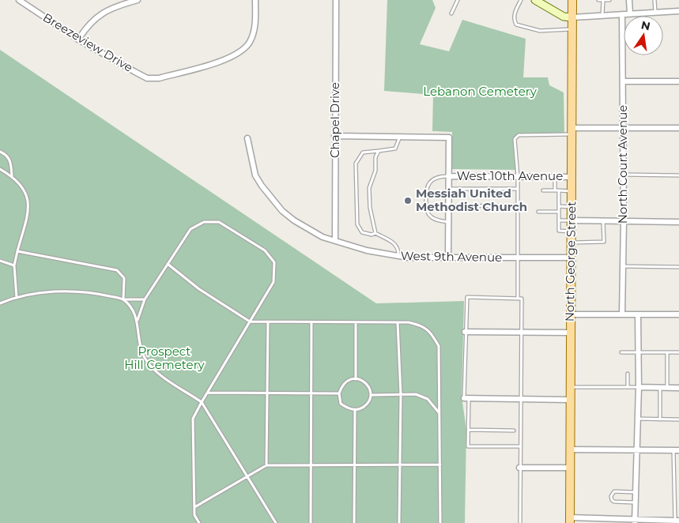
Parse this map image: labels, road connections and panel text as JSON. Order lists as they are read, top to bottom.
{
  "streets": {
    "main road": ["North George Street"],
    "street": [
      "Breezeview Drive",
      "Chapel Drive",
      "North Court Avenue",
      "West 10th Avenue",
      "West 9th Avenue"
    ]
  },
  "crossings": [
    ["Chapel Drive", "West 9th Avenue"],
    ["West 10th Avenue", "North George Street"],
    ["West 9th Avenue", "North George Street"]
  ],
  "parks": ["Lebanon Cemetery", "Prospect Hill Cemetery"],
  "places": ["Messiah United Methodist Church"],
  "north": "top"
}
